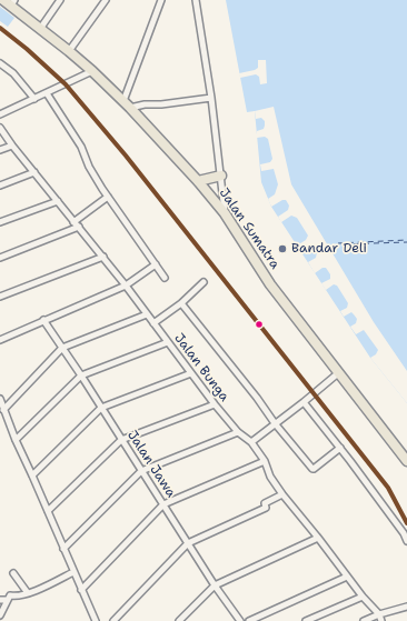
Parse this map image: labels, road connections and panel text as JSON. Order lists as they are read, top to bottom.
{
  "streets": {
    "highway": ["Jalan Sumatra"],
    "street": ["Jalan Bunga", "Jalan Jawa"]
  },
  "places": ["Bandar Deli"]
}
